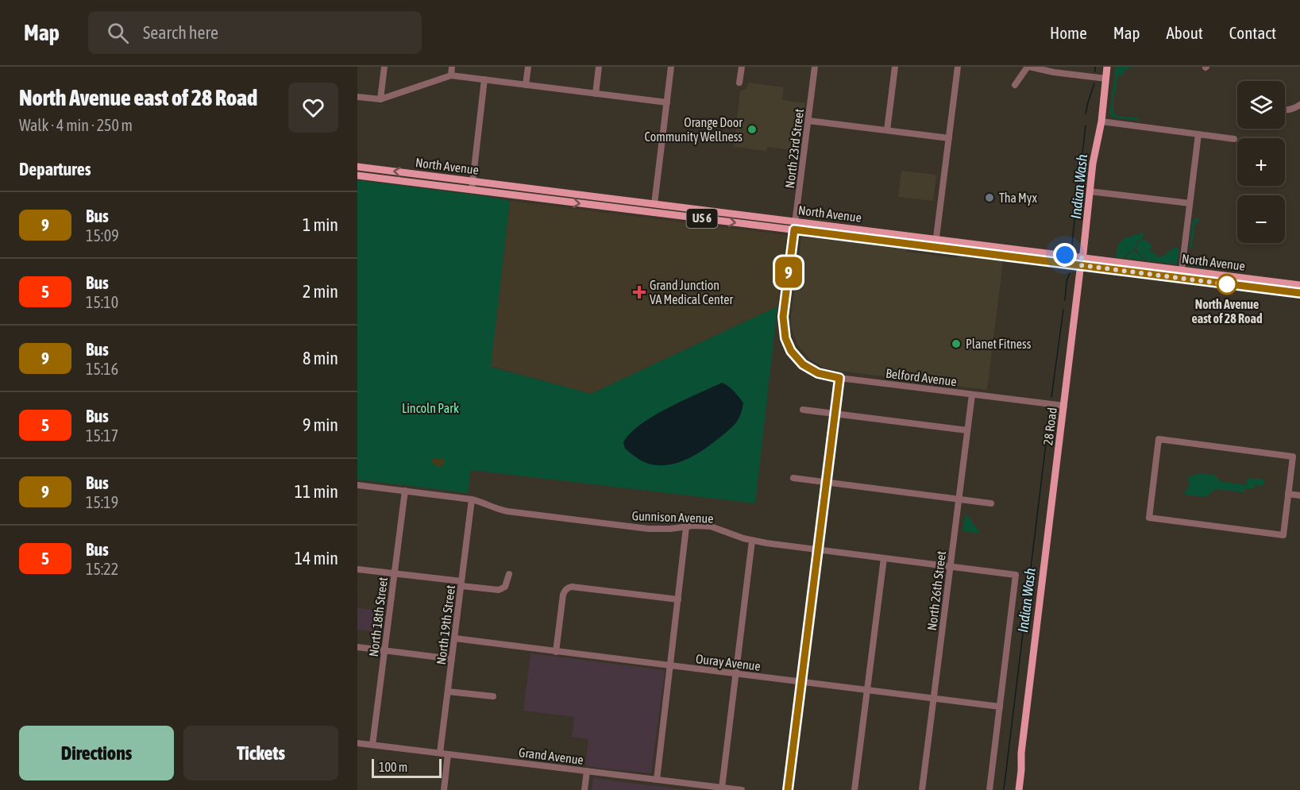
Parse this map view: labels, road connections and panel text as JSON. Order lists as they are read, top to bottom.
{
  "streets": {
    "main road": ["North Avenue", "US 6", "28 Road"],
    "street": [
      "North 23rd Street",
      "Belford Avenue",
      "Gunnison Avenue",
      "North 26th Street",
      "North 18th Street",
      "North 19th Street",
      "Ouray Avenue",
      "Grand Avenue"
    ]
  },
  "crossings": [
    ["North 23rd Street", "North Avenue"],
    ["North 23rd Street", "Belford Avenue"],
    ["North Avenue", "28 Road"],
    ["Belford Avenue", "28 Road"],
    ["Belford Avenue", "North 26th Street"],
    ["Gunnison Avenue", "North 26th Street"],
    ["Gunnison Avenue", "North 18th Street"],
    ["Gunnison Avenue", "North 19th Street"],
    ["Gunnison Avenue", "Ouray Avenue"],
    ["North 26th Street", "Ouray Avenue"],
    ["North 18th Street", "Grand Avenue"],
    ["North 19th Street", "Ouray Avenue"],
    ["North 19th Street", "Grand Avenue"]
  ],
  "water": ["Indian Wash"],
  "parks": ["Lincoln Park"],
  "places": {
    "other": [
      "Orange Door Community Wellness",
      "Tha Myx",
      "North Avenue east of 28 Road",
      "Planet Fitness"
    ],
    "health": ["Grand Junction VA Medical Center"]
  },
  "lines": ["bus line 9"],
  "scale_bar": "100 m",
  "page": {
    "header": "Map",
    "search": "Search here",
    "nav": [
      "Home",
      "Map",
      "About",
      "Contact"
    ],
    "heading": [
      ["North Avenue east of 28 Road", "Walk · 4 min · 250 m"],
      "Departures"
    ],
    "on_map": "9",
    "map_buttons": ["+", "−"],
    "list": [
      {
        "mark": "9",
        "name": "Bus",
        "note": "15:09",
        "value": "1 min"
      },
      {
        "mark": "5",
        "name": "Bus",
        "note": "15:10",
        "value": "2 min"
      },
      {
        "mark": "9",
        "name": "Bus",
        "note": "15:16",
        "value": "8 min"
      },
      {
        "mark": "5",
        "name": "Bus",
        "note": "15:17",
        "value": "9 min"
      },
      {
        "mark": "9",
        "name": "Bus",
        "note": "15:19",
        "value": "11 min"
      },
      {
        "mark": "5",
        "name": "Bus",
        "note": "15:22",
        "value": "14 min"
      }
    ],
    "buttons": ["Directions", "Tickets"],
    "scale": "100 m"
  }
}
